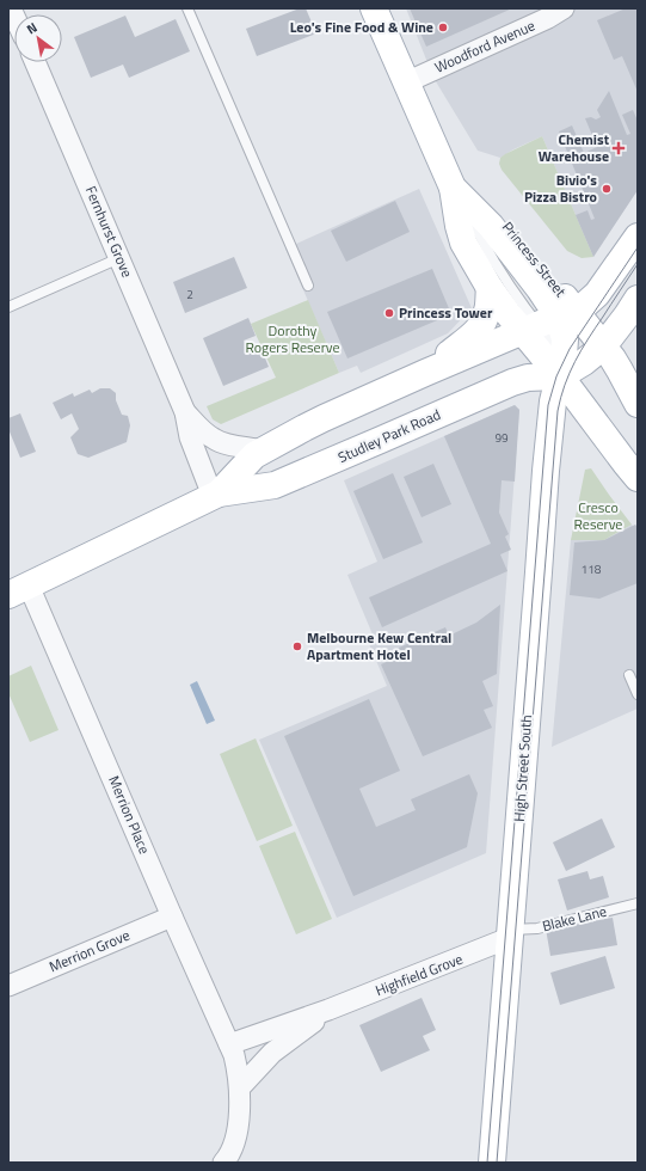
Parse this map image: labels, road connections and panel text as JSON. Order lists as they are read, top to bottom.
{
  "streets": {
    "main road": ["Princess Street", "Studley Park Road", "High Street South"],
    "street": [
      "Woodford Avenue",
      "Fernhurst Grove",
      "Merrion Place",
      "Merrion Grove",
      "Highfield Grove"
    ],
    "lane": ["Blake Lane"]
  },
  "crossings": [
    ["Woodford Avenue", "Princess Street"],
    ["Fernhurst Grove", "Studley Park Road"],
    ["Princess Street", "Studley Park Road"],
    ["Princess Street", "High Street South"],
    ["Studley Park Road", "High Street South"],
    ["Studley Park Road", "Merrion Place"],
    ["High Street South", "Blake Lane"],
    ["High Street South", "Highfield Grove"],
    ["Merrion Place", "Merrion Grove"],
    ["Merrion Place", "Highfield Grove"],
    ["Blake Lane", "Highfield Grove"]
  ],
  "parks": ["Dorothy Rogers Reserve", "Cresco Reserve"],
  "places": {
    "other": [
      "Leo's Fine Food & Wine",
      "Bivio's Pizza Bistro",
      "Princess Tower",
      "Melbourne Kew Central Apartment Hotel"
    ],
    "health": ["Chemist Warehouse"]
  },
  "house_numbers": ["2", "99", "118"],
  "north": "top left"
}
